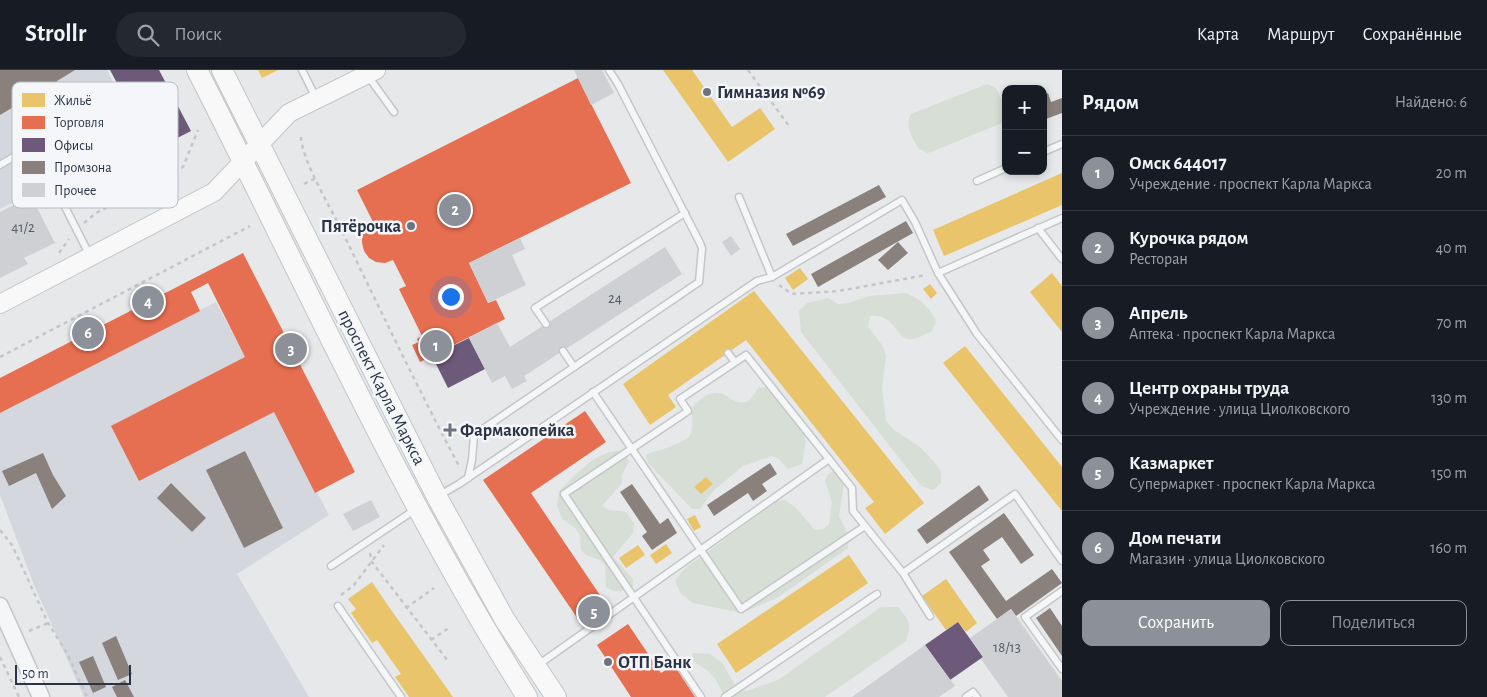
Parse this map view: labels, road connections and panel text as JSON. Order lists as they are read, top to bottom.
{
  "streets": {
    "main road": ["проспект Карла Маркса"]
  },
  "places": {
    "other": ["Гимназия №69", "Пятёрочка", "ОТП Банк"],
    "health": ["Фармакопейка"]
  },
  "house_numbers": ["41/2", "24", "18/13"],
  "legend": [
    "Жильё",
    "Торговля",
    "Офисы",
    "Промзона",
    "Прочее"
  ],
  "scale_bar": "50 m",
  "page": {
    "header": "Strollr",
    "search": "Поиск",
    "nav": ["Карта", "Маршрут", "Сохранённые"],
    "heading": ["Рядом", "Найдено: 6"],
    "map_buttons": ["+", "−"],
    "list": [
      {
        "mark": "1",
        "name": "Омск 644017",
        "note": "Учреждение · проспект Карла Маркса",
        "value": "20 m"
      },
      {
        "mark": "2",
        "name": "Курочка рядом",
        "note": "Ресторан",
        "value": "40 m"
      },
      {
        "mark": "3",
        "name": "Апрель",
        "note": "Аптека · проспект Карла Маркса",
        "value": "70 m"
      },
      {
        "mark": "4",
        "name": "Центр охраны труда",
        "note": "Учреждение · улица Циолковского",
        "value": "130 m"
      },
      {
        "mark": "5",
        "name": "Казмаркет",
        "note": "Супермаркет · проспект Карла Маркса",
        "value": "150 m"
      },
      {
        "mark": "6",
        "name": "Дом печати",
        "note": "Магазин · улица Циолковского",
        "value": "160 m"
      }
    ],
    "pins": [
      "2",
      "4",
      "6",
      "1",
      "3",
      "5"
    ],
    "buttons": ["Сохранить", "Поделиться"],
    "scale": "50 m"
  }
}
